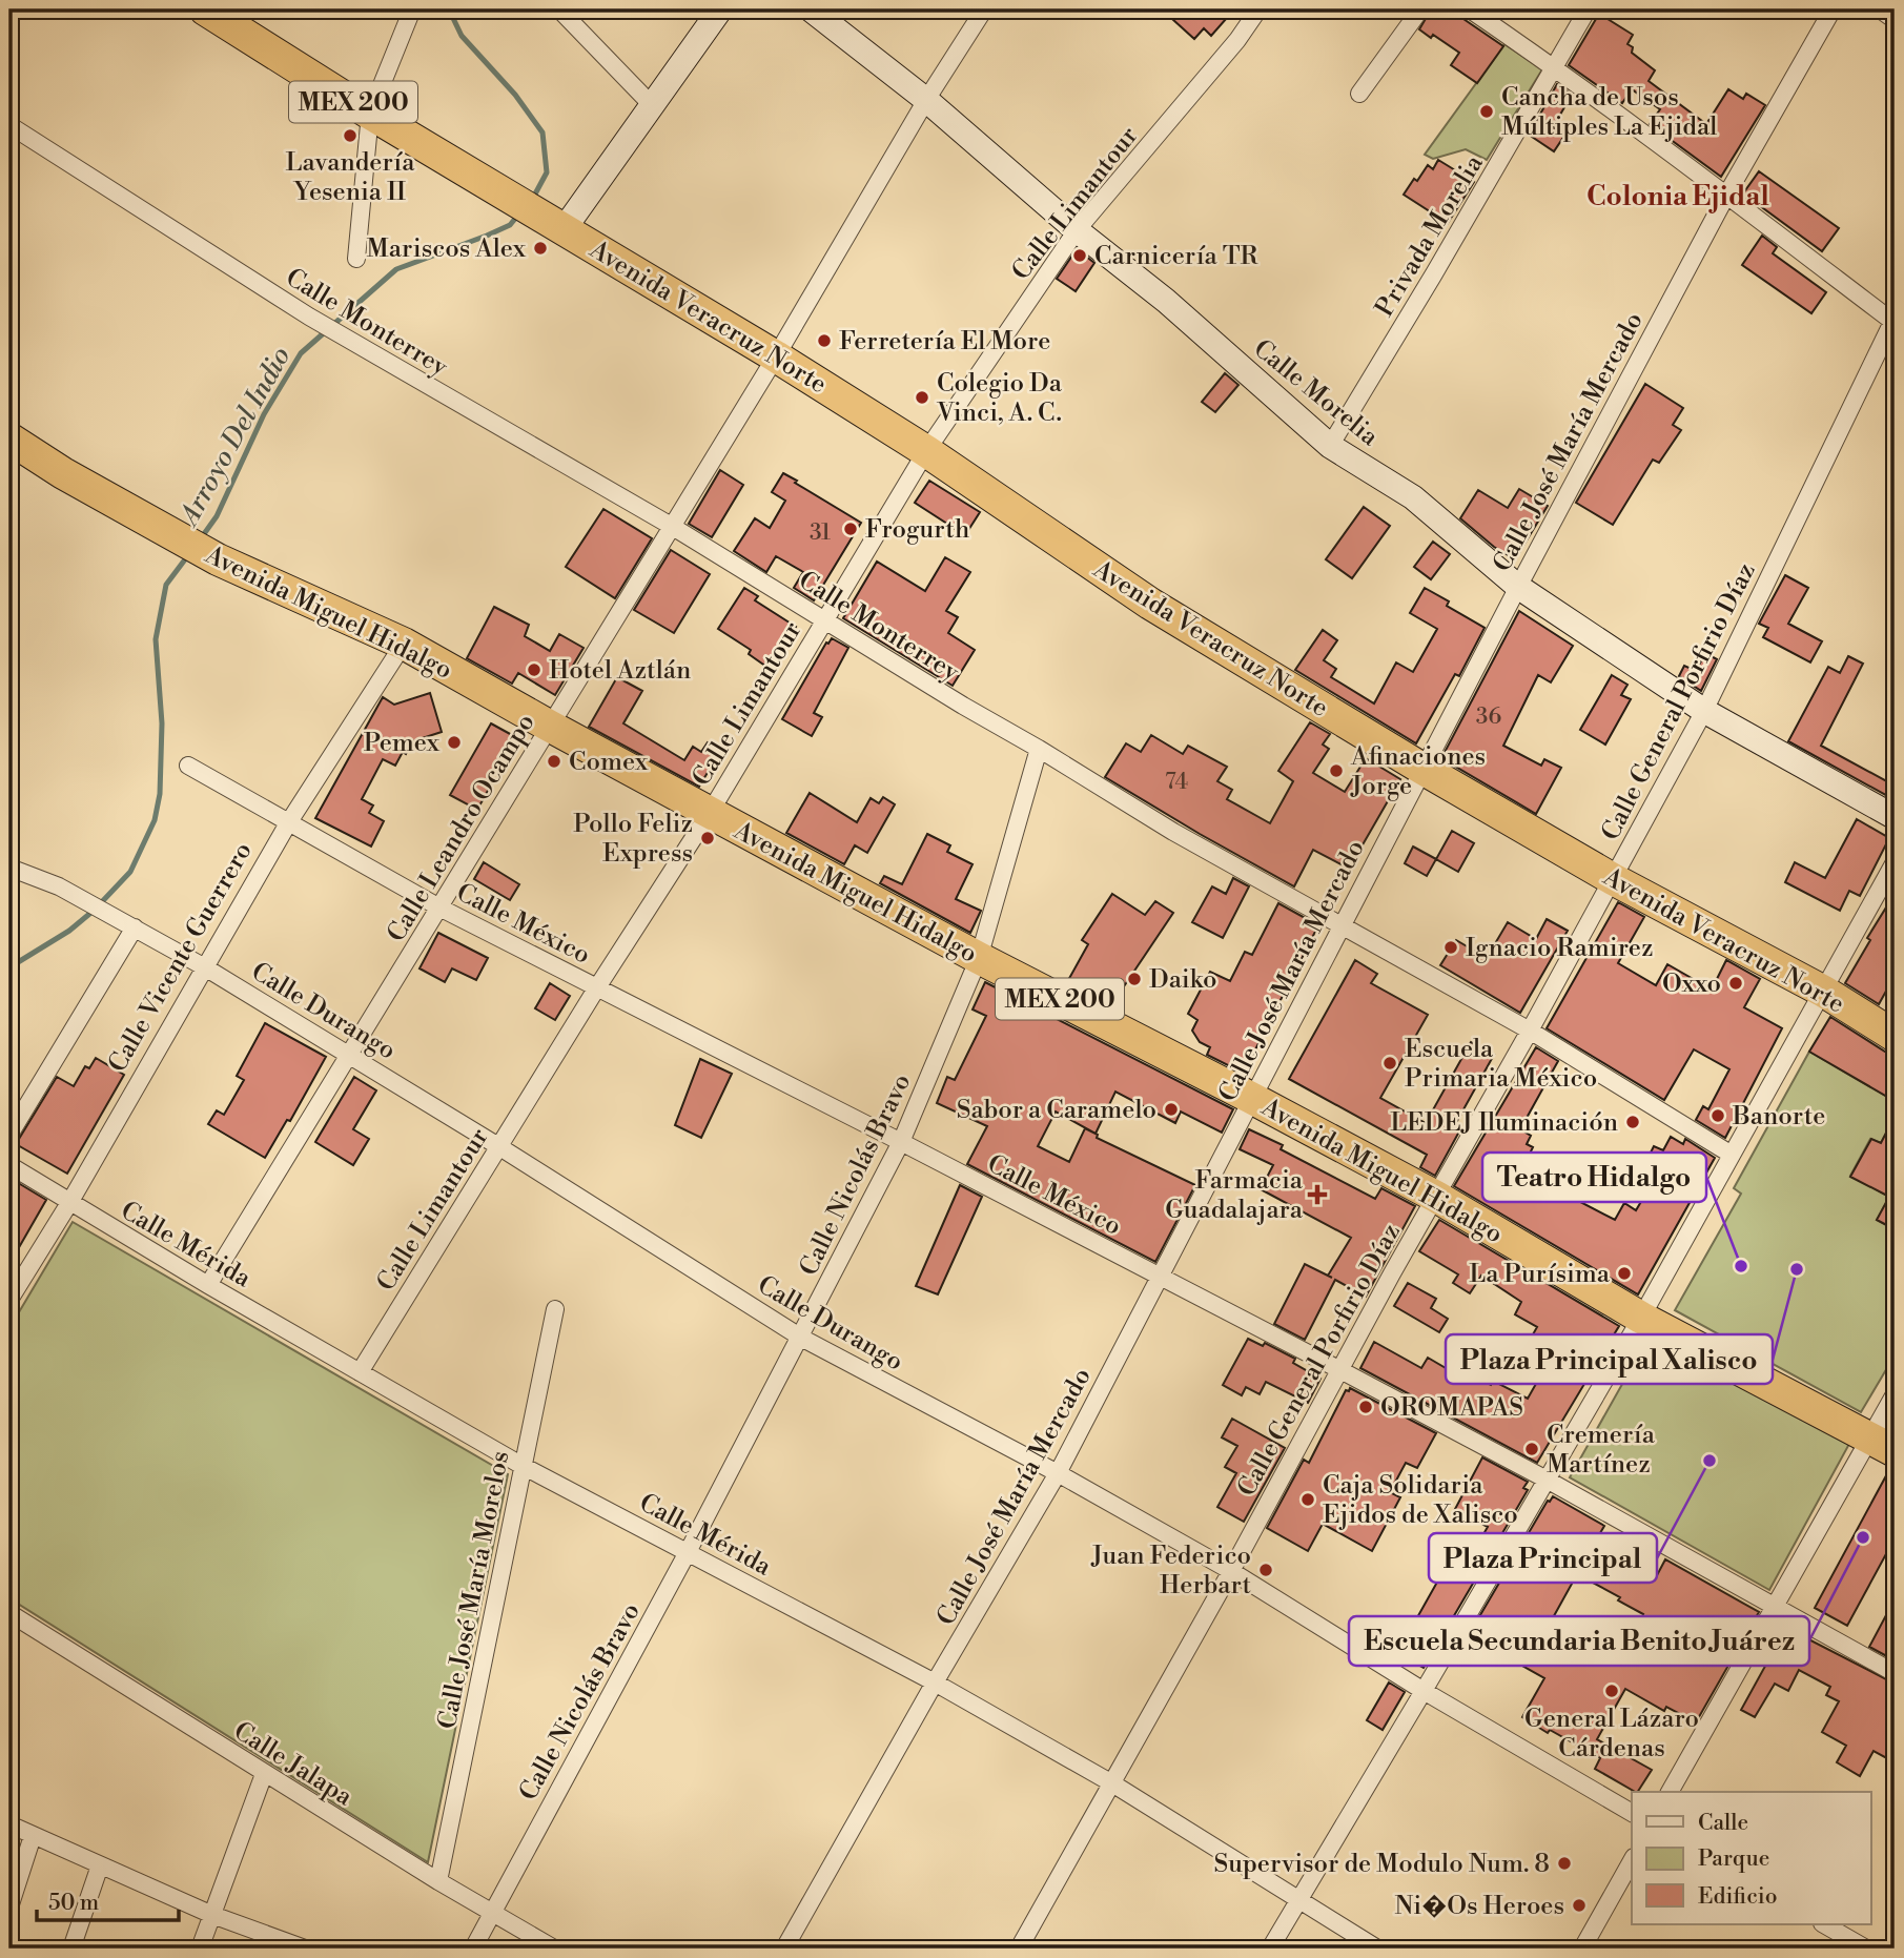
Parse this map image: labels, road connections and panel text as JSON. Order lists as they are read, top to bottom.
{
  "streets": {
    "highway": ["MEX 200", "Avenida Veracruz Norte", "Avenida Miguel Hidalgo"],
    "street": [
      "Calle Limantour",
      "Privada Morelia",
      "Calle Monterrey",
      "Calle Morelia",
      "Calle José María Mercado",
      "Calle General Porfirio Díaz",
      "Calle Leandro Ocampo",
      "Calle México",
      "Calle Vicente Guerrero",
      "Calle Durango",
      "Calle Nicolás Bravo",
      "Calle Mérida",
      "Calle José María Morelos",
      "Calle Jalapa"
    ]
  },
  "crossings": [
    ["MEX 200", "Avenida Veracruz Norte"],
    ["Calle Limantour", "Avenida Veracruz Norte"],
    ["Calle Limantour", "Calle Monterrey"],
    ["Calle Limantour", "Calle Morelia"],
    ["Calle Limantour", "Avenida Miguel Hidalgo"],
    ["Calle Limantour", "Calle México"],
    ["Calle Limantour", "Calle Durango"],
    ["Calle Limantour", "Calle Mérida"],
    ["Privada Morelia", "Calle Morelia"],
    ["Avenida Veracruz Norte", "Calle José María Mercado"],
    ["Avenida Veracruz Norte", "Calle General Porfirio Díaz"],
    ["Avenida Veracruz Norte", "Calle Leandro Ocampo"],
    ["Calle Monterrey", "Calle José María Mercado"],
    ["Calle Monterrey", "Calle General Porfirio Díaz"],
    ["Calle Monterrey", "Calle Leandro Ocampo"],
    ["Calle Monterrey", "Calle Nicolás Bravo"],
    ["Calle Morelia", "Calle José María Mercado"],
    ["Calle Morelia", "Calle General Porfirio Díaz"],
    ["Calle Morelia", "Calle Leandro Ocampo"],
    ["Calle José María Mercado", "Avenida Miguel Hidalgo"],
    ["Calle José María Mercado", "Calle México"],
    ["Calle José María Mercado", "Calle Durango"],
    ["Calle José María Mercado", "Calle Mérida"],
    ["Avenida Miguel Hidalgo", "Calle General Porfirio Díaz"],
    ["Avenida Miguel Hidalgo", "Calle Leandro Ocampo"],
    ["Avenida Miguel Hidalgo", "Calle Vicente Guerrero"],
    ["Avenida Miguel Hidalgo", "Calle Nicolás Bravo"],
    ["Calle General Porfirio Díaz", "Calle México"],
    ["Calle General Porfirio Díaz", "Calle Durango"],
    ["Calle General Porfirio Díaz", "Calle Mérida"],
    ["Calle Leandro Ocampo", "Calle México"],
    ["Calle Leandro Ocampo", "Calle Durango"],
    ["Calle Leandro Ocampo", "Calle Mérida"],
    ["Calle México", "Calle Vicente Guerrero"],
    ["Calle México", "Calle Nicolás Bravo"],
    ["Calle Vicente Guerrero", "Calle Durango"],
    ["Calle Vicente Guerrero", "Calle Mérida"],
    ["Calle Durango", "Calle Nicolás Bravo"],
    ["Calle Nicolás Bravo", "Calle Mérida"],
    ["Calle Nicolás Bravo", "Calle Jalapa"],
    ["Calle Mérida", "Calle José María Morelos"],
    ["Calle José María Morelos", "Calle Jalapa"]
  ],
  "districts": ["Colonia Ejidal"],
  "water": ["Arroyo Del Indio"],
  "places": {
    "other": [
      "Cancha de Usos Múltiples La Ejidal",
      "Lavandería Yesenia II",
      "Mariscos Alex",
      "Carnicería TR",
      "Ferretería El More",
      "Colegio Da Vinci, A. C.",
      "Frogurth",
      "Hotel Aztlán",
      "Pemex",
      "Comex",
      "Afinaciones Jorge",
      "Pollo Feliz Express",
      "Ignacio Ramirez",
      "Daiko",
      "Oxxo",
      "Escuela Primaria México",
      "Sabor a Caramelo",
      "Banorte",
      "LEDEJ Iluminación",
      "Teatro Hidalgo",
      "Plaza Principal Xalisco",
      "La Purísima",
      "OROMAPAS",
      "Cremería Martínez",
      "Plaza Principal",
      "Caja Solidaria Ejidos de Xalisco",
      "Escuela Secundaria Benito Juárez",
      "Juan Federico Herbart",
      "General Lázaro Cárdenas",
      "Supervisor de Modulo Num. 8",
      "Ni�Os Heroes"
    ],
    "health": ["Farmacia Guadalajara"]
  },
  "house_numbers": ["31", "36", "74"],
  "legend": ["Calle", "Parque", "Edificio"],
  "scale_bar": "50 m"
}
